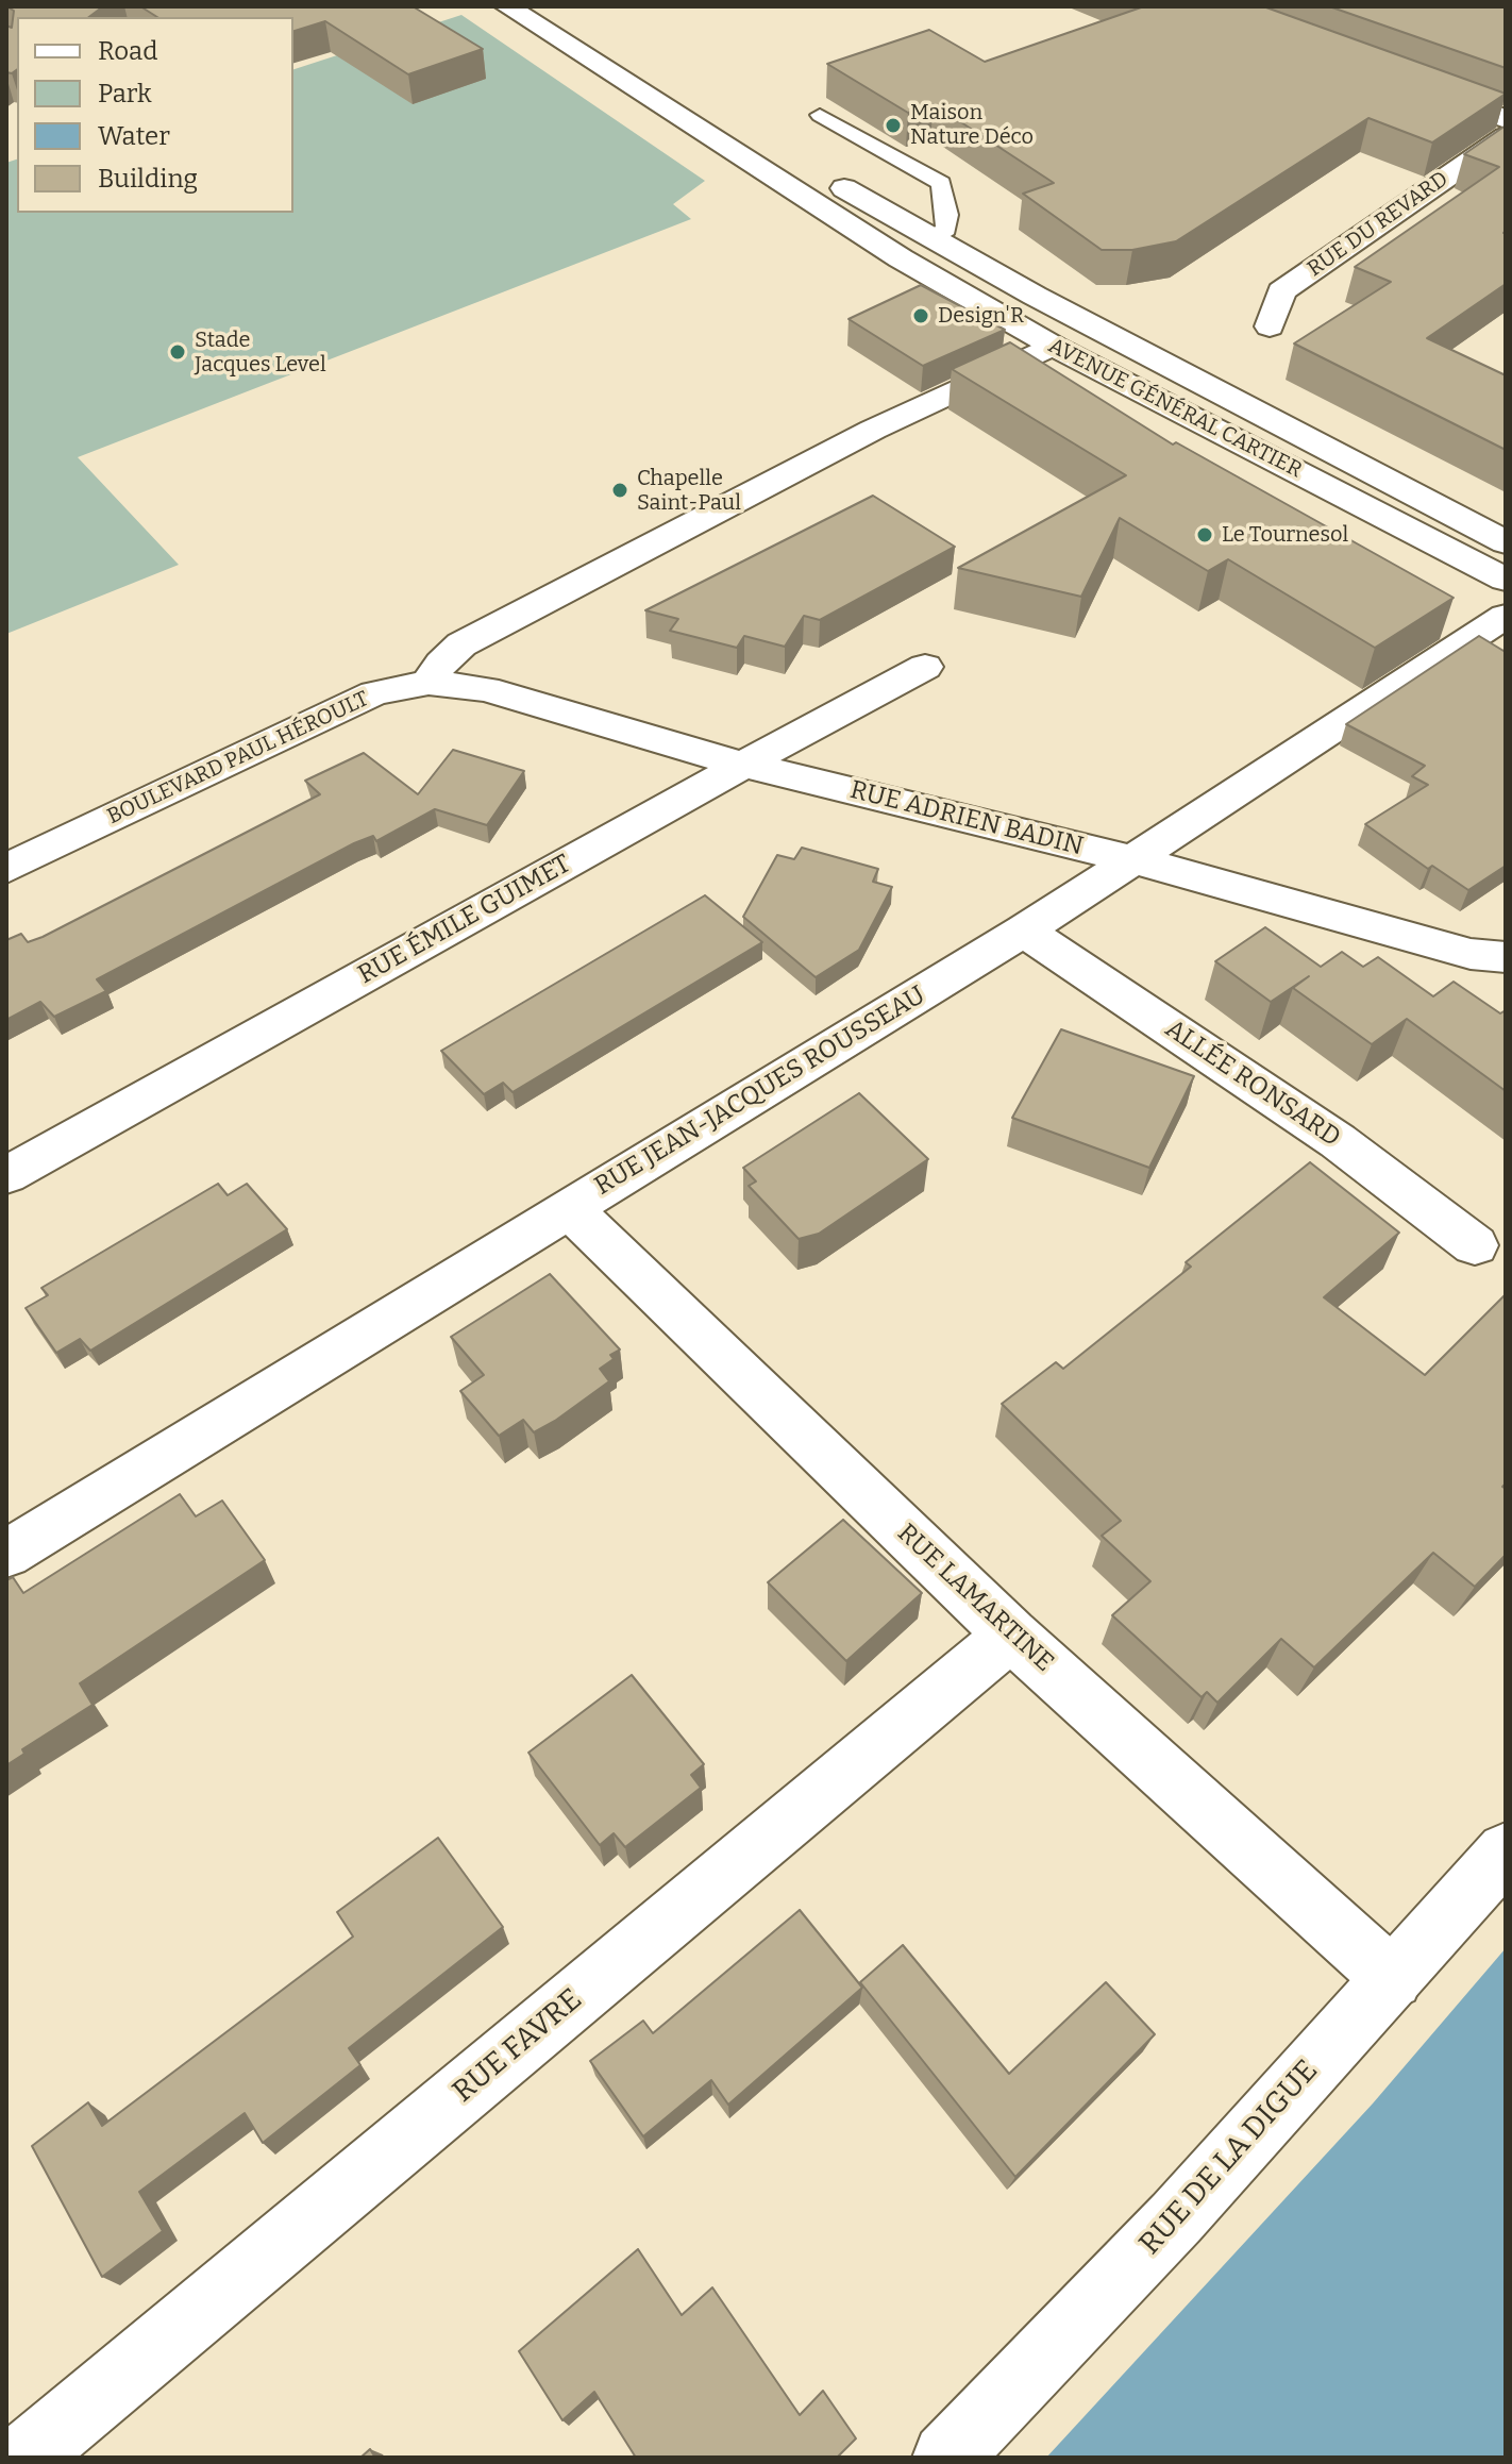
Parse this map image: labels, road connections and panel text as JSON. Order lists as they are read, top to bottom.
{
  "streets": {
    "street": [
      "RUE DU REVARD",
      "AVENUE GÉNÉRAL CARTIER",
      "BOULEVARD PAUL HÉROULT",
      "RUE ADRIEN BADIN",
      "RUE ÉMILE GUIMET",
      "ALLÉE RONSARD",
      "RUE JEAN-JACQUES ROUSSEAU",
      "RUE LAMARTINE",
      "RUE FAVRE",
      "RUE DE LA DIGUE"
    ]
  },
  "crossings": [
    ["BOULEVARD PAUL HÉROULT", "RUE ADRIEN BADIN"],
    ["RUE ADRIEN BADIN", "RUE ÉMILE GUIMET"],
    ["RUE ADRIEN BADIN", "RUE JEAN-JACQUES ROUSSEAU"],
    ["ALLÉE RONSARD", "RUE JEAN-JACQUES ROUSSEAU"],
    ["RUE JEAN-JACQUES ROUSSEAU", "RUE LAMARTINE"],
    ["RUE LAMARTINE", "RUE FAVRE"],
    ["RUE LAMARTINE", "RUE DE LA DIGUE"]
  ],
  "places": [
    "Maison Nature Déco",
    "Design'R",
    "Stade Jacques Level",
    "Chapelle Saint-Paul",
    "Le Tournesol"
  ],
  "legend": [
    "Road",
    "Park",
    "Water",
    "Building"
  ]
}
